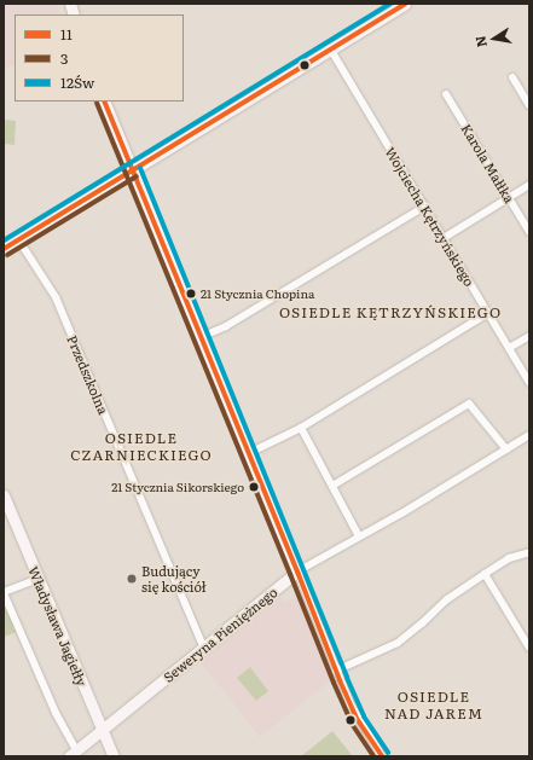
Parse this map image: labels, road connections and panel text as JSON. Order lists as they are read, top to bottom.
{
  "streets": {
    "street": [
      "Karola Małłka",
      "Wojciecha Kętrzyńskiego",
      "Przedszkolna",
      "Władysława Jagiełły",
      "Seweryna Pieniężnego"
    ]
  },
  "crossings": [
    ["Przedszkolna", "Seweryna Pieniężnego"],
    ["Władysława Jagiełły", "Seweryna Pieniężnego"]
  ],
  "districts": ["OSIEDLE KĘTRZYŃSKIEGO", "OSIEDLE CZARNIECKIEGO", "OSIEDLE NAD JAREM"],
  "places": ["21 Stycznia Chopina", "21 Stycznia Sikorskiego", "Budujący się kościół"],
  "lines": ["transit line 11", "transit line 12Św", "transit line 3"],
  "legend": ["11", "3", "12Św"],
  "north": "left"
}
